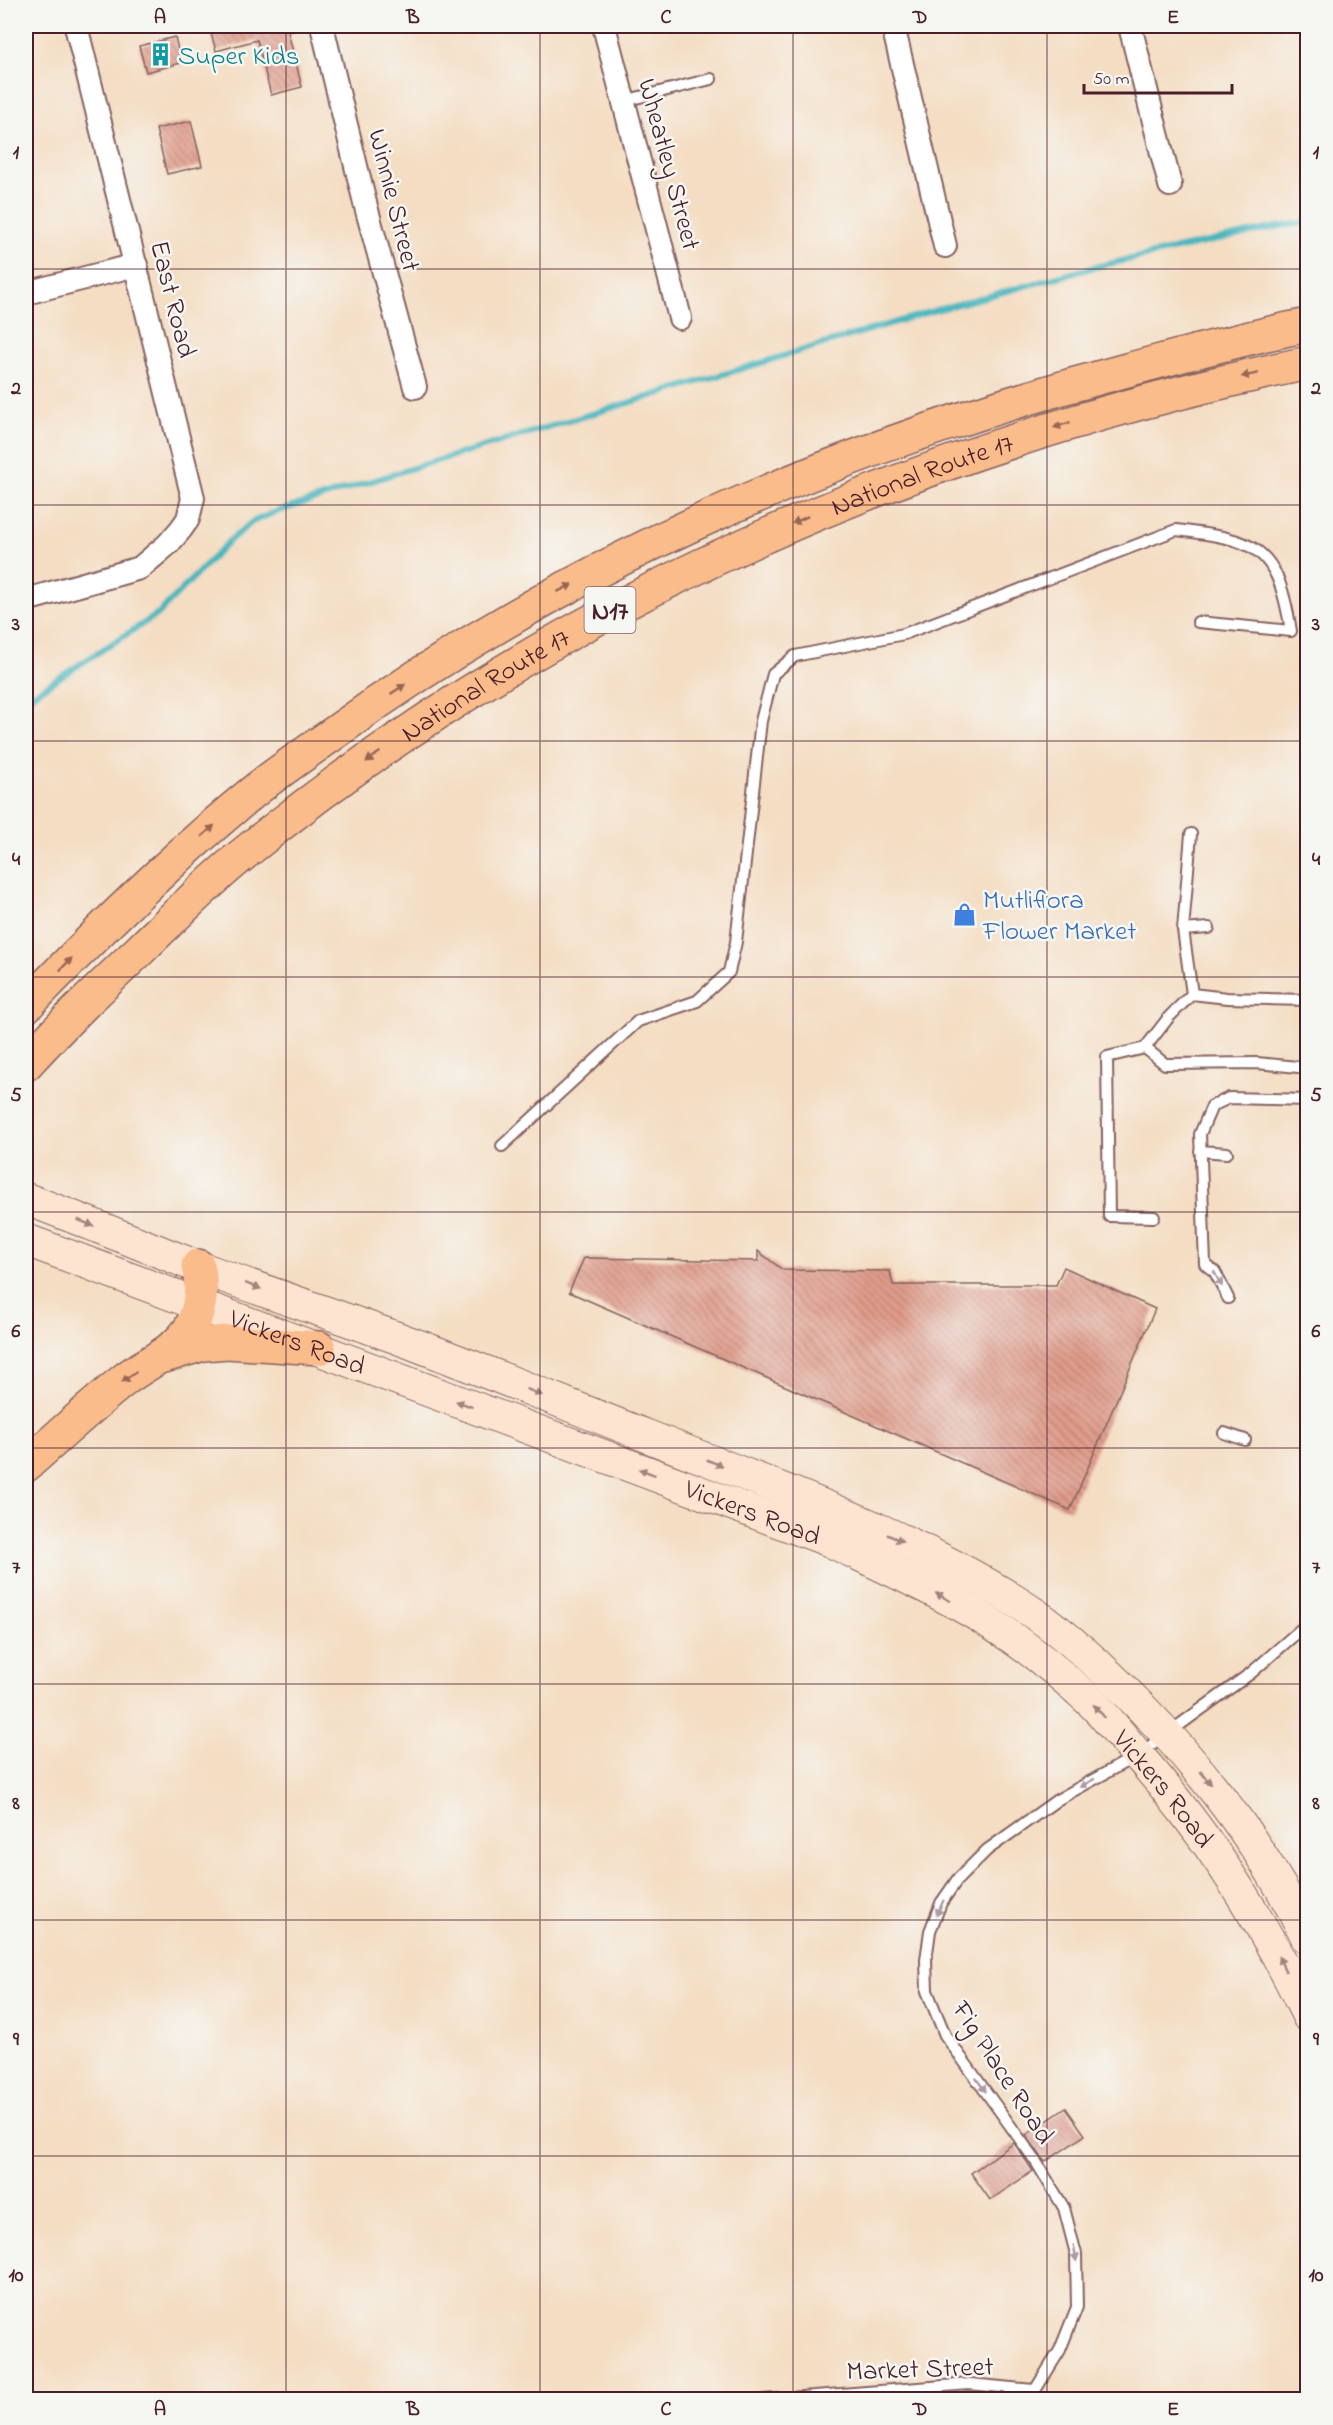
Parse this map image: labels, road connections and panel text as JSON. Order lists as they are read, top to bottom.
{
  "streets": {
    "highway": ["National Route 17", "N17"],
    "main road": ["Vickers Road"],
    "street": ["Wheatley Street", "Winnie Street", "East Road"],
    "lane": ["Fig Place Road", "Market Street"]
  },
  "crossings": [
    ["Vickers Road", "Fig Place Road"],
    ["Fig Place Road", "Market Street"]
  ],
  "one_way": ["Fig Place Road"],
  "places": {
    "building": ["Super Kids"],
    "shop": ["Mutliflora Flower Market"]
  },
  "scale_bar": "50 m",
  "grid": {
    "columns": [
      "A",
      "B",
      "C",
      "D",
      "E"
    ],
    "rows": [
      "1",
      "2",
      "3",
      "4",
      "5",
      "6",
      "7",
      "8",
      "9",
      "10"
    ]
  }
}
